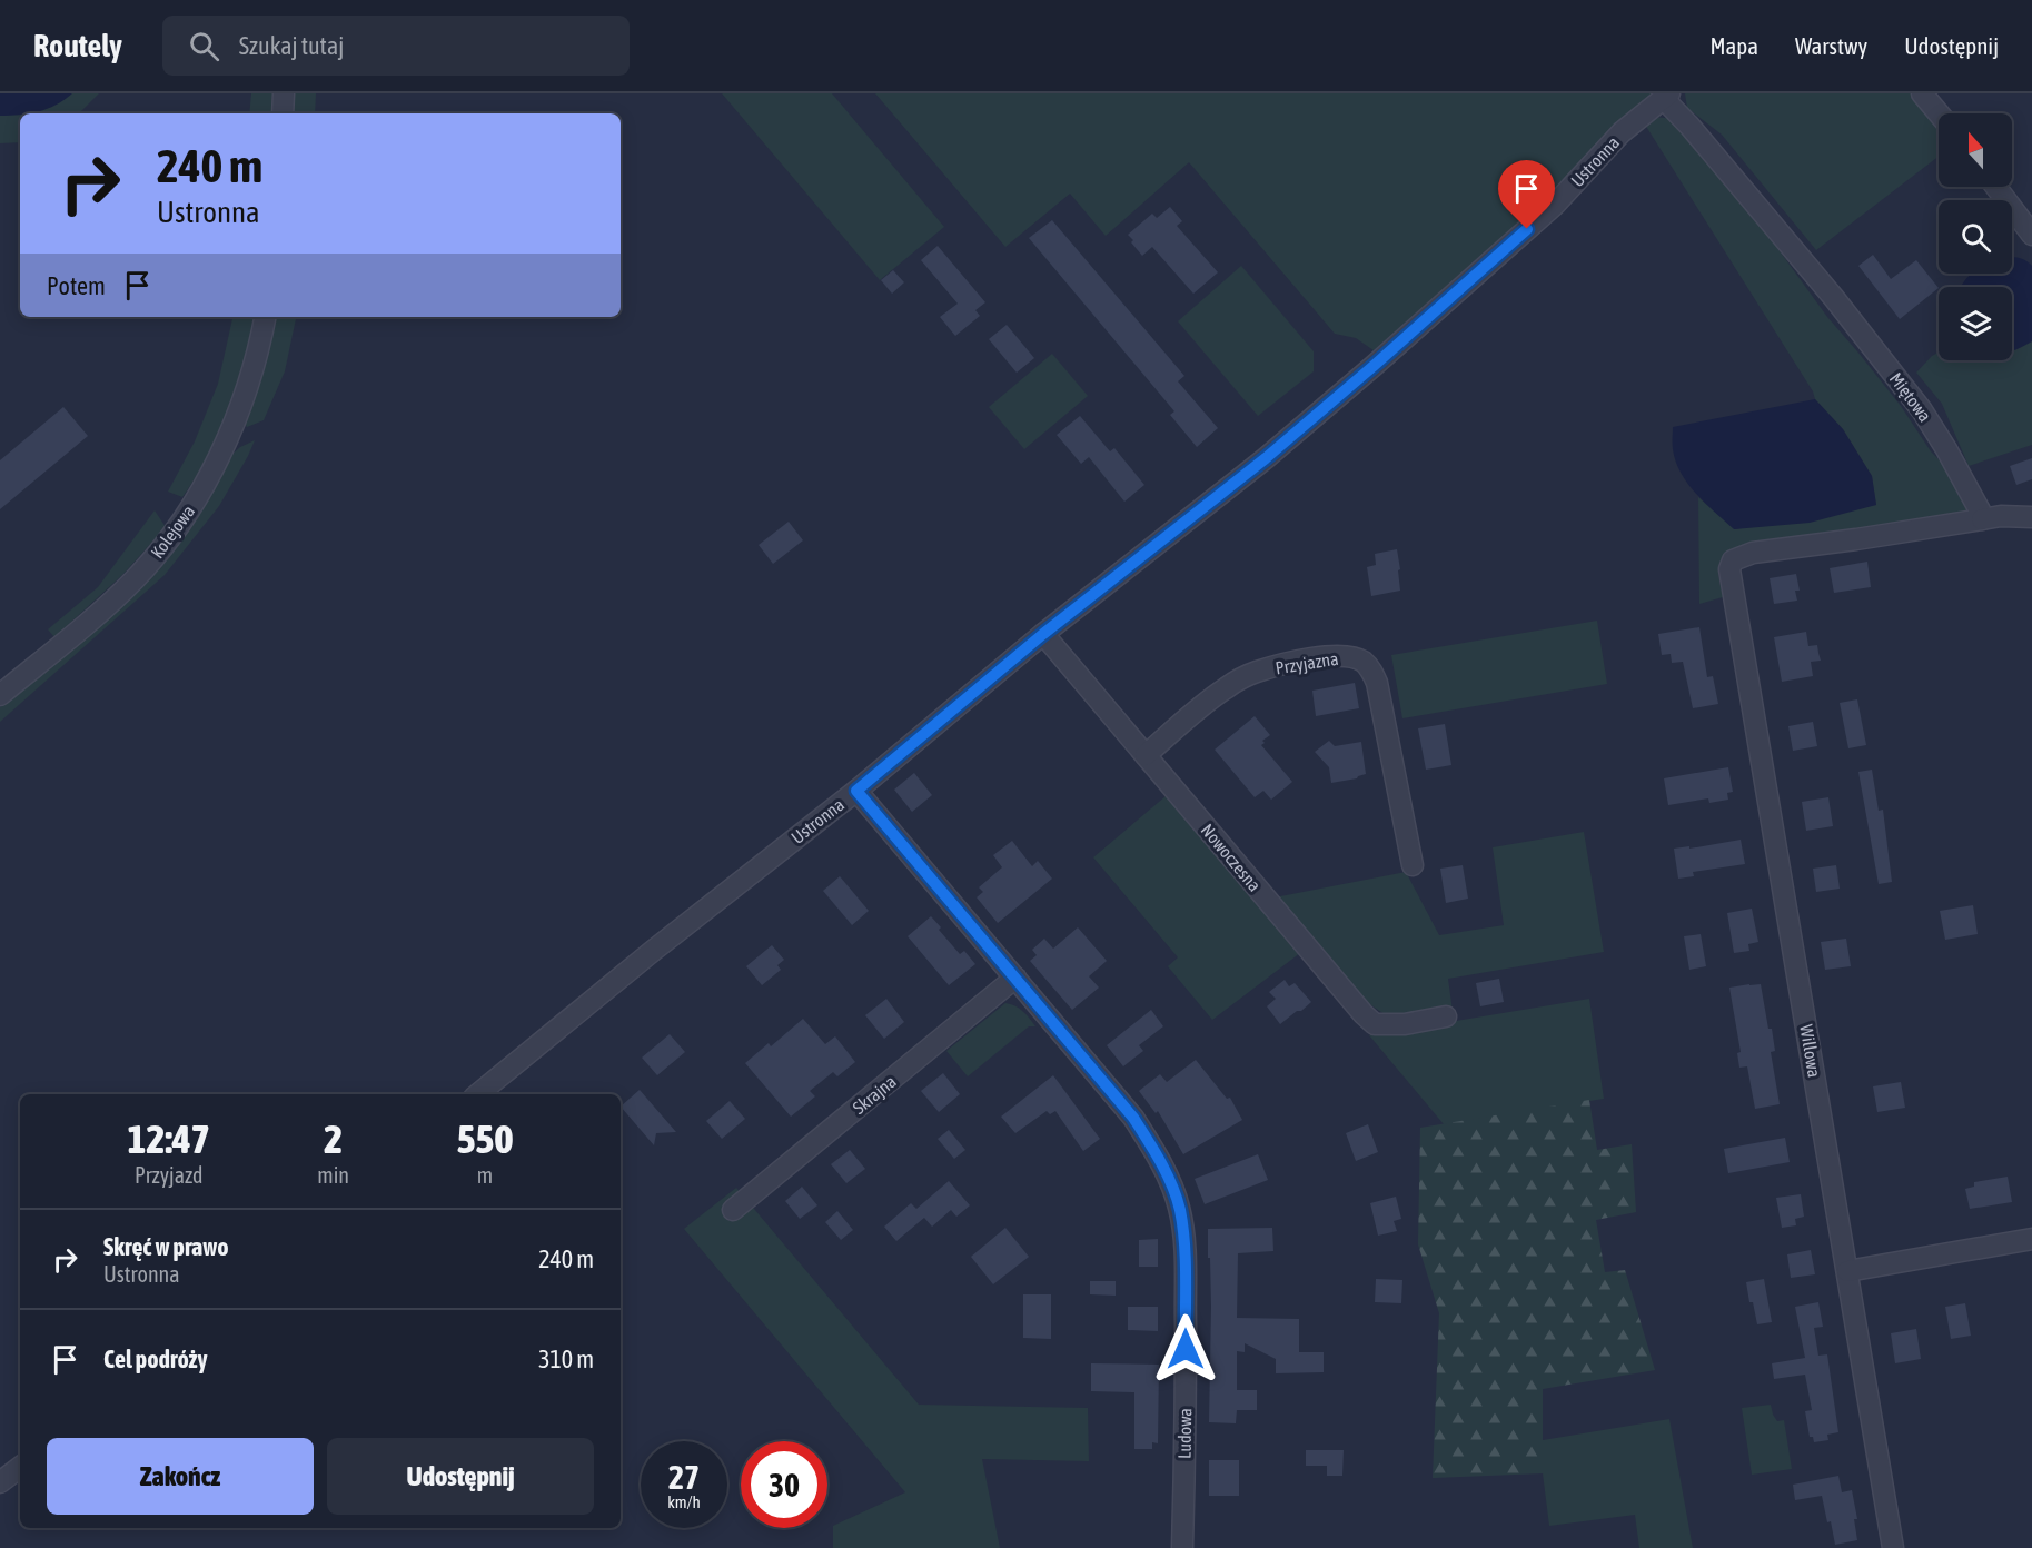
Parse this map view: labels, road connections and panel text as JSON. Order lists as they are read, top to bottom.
{
  "streets": {
    "street": [
      "Ustronna",
      "Miętowa",
      "Kolejowa",
      "Przyjazna",
      "Nowoczesna",
      "Willowa",
      "Skrajna",
      "Ludowa"
    ]
  },
  "crossings": [
    ["Ustronna", "Miętowa"],
    ["Ustronna", "Nowoczesna"],
    ["Ustronna", "Ludowa"],
    ["Miętowa", "Willowa"],
    ["Przyjazna", "Nowoczesna"],
    ["Skrajna", "Ludowa"]
  ],
  "north": "top",
  "page": {
    "header": "Routely",
    "search": "Szukaj tutaj",
    "nav": ["Mapa", "Warstwy", "Udostępnij"],
    "turn": ["240 m", "Ustronna"],
    "then": "Potem",
    "eta": [
      "12:47",
      "Przyjazd",
      "2",
      "min",
      "550",
      "m"
    ],
    "list": [
      {
        "name": "Skręć w prawo",
        "note": "Ustronna",
        "value": "240 m"
      },
      {
        "name": "Cel podróży",
        "value": "310 m"
      }
    ],
    "buttons": ["Zakończ", "Udostępnij"],
    "speed": "27 km/h",
    "limit": "30"
  }
}
